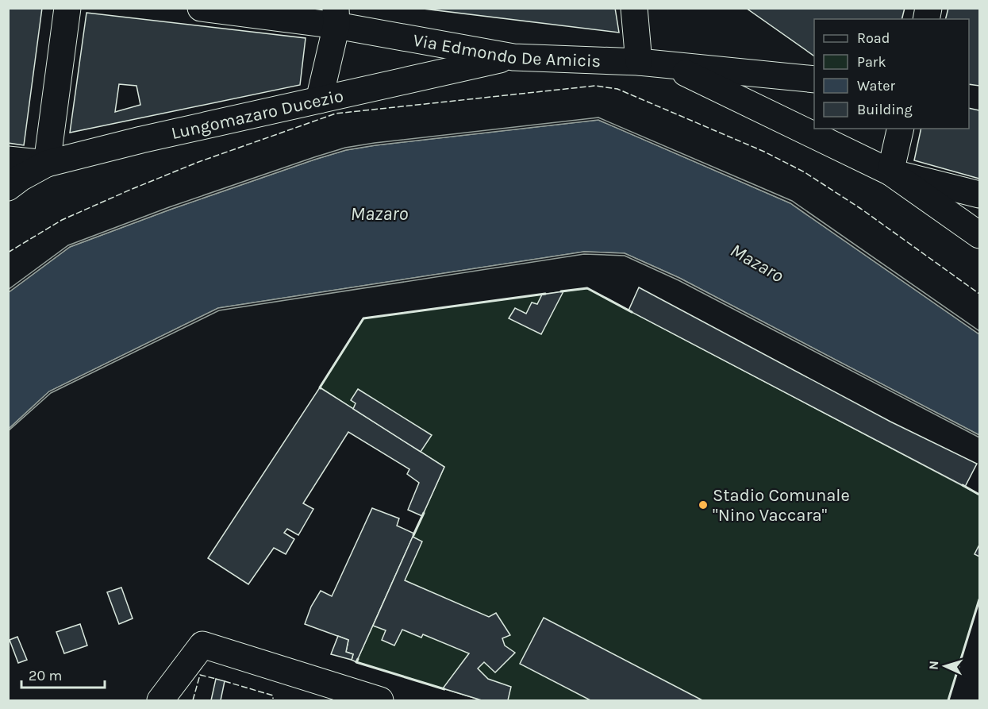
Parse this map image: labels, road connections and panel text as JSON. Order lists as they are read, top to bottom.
{
  "streets": {
    "street": ["Via Edmondo De Amicis", "Lungomazaro Ducezio"]
  },
  "crossings": [
    ["Via Edmondo De Amicis", "Lungomazaro Ducezio"]
  ],
  "water": ["Mazaro"],
  "places": ["Stadio Comunale \"Nino Vaccara\""],
  "legend": [
    "Road",
    "Park",
    "Water",
    "Building"
  ],
  "scale_bar": "20 m",
  "north": "left"
}
